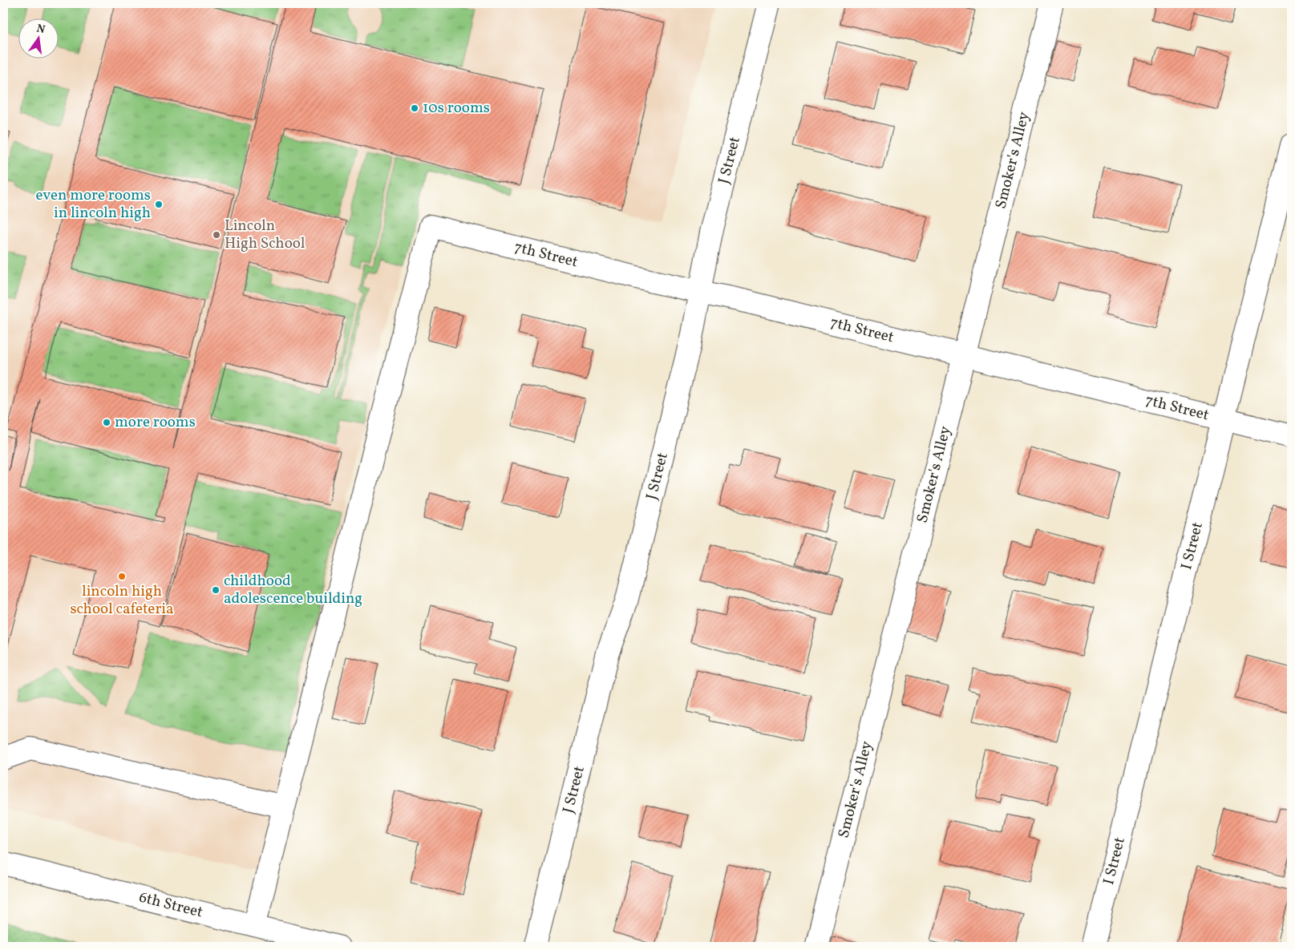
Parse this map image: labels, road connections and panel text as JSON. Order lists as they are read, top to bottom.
{
  "streets": {
    "street": [
      "J Street",
      "Smoker's Alley",
      "7th Street",
      "I Street",
      "6th Street"
    ]
  },
  "crossings": [
    ["J Street", "7th Street"],
    ["Smoker's Alley", "7th Street"],
    ["7th Street", "I Street"]
  ],
  "places": [
    "10s rooms",
    "even more rooms in lincoln high",
    "Lincoln High School",
    "more rooms",
    "lincoln high school cafeteria",
    "childhood adolescence building"
  ],
  "north": "top"
}
